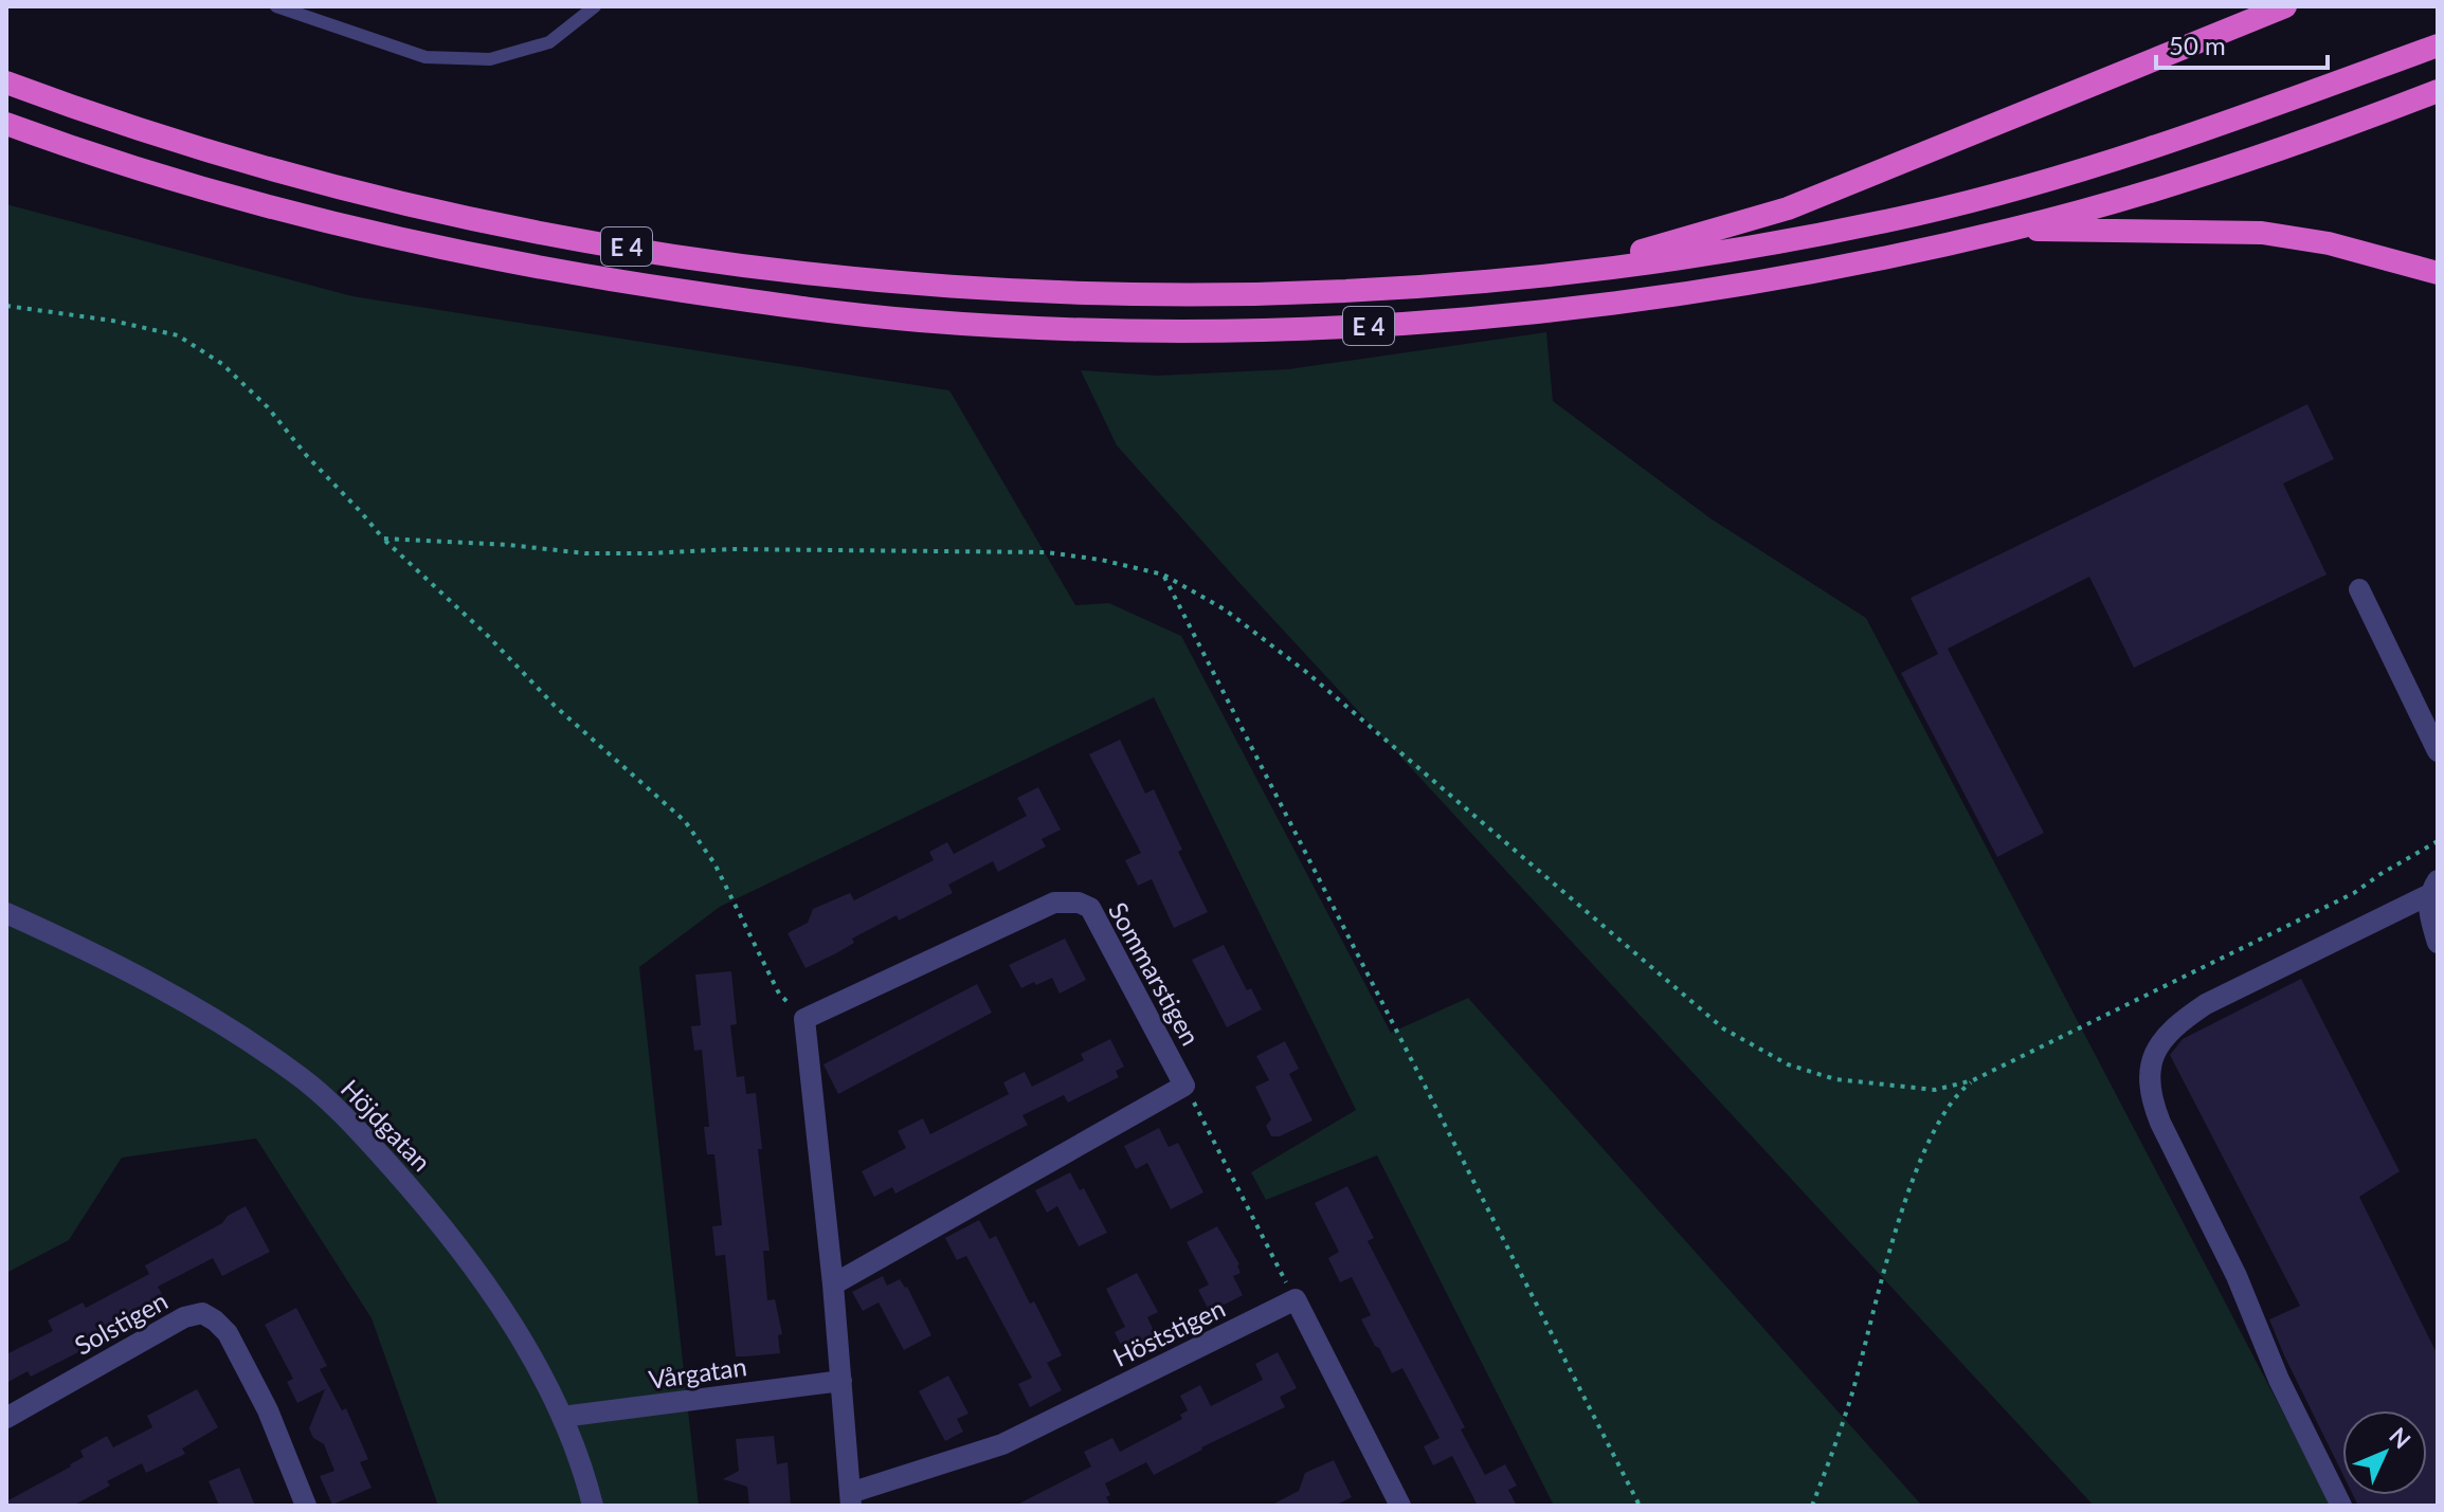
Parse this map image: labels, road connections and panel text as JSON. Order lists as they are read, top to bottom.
{
  "streets": {
    "highway": ["E 4"],
    "street": [
      "Sommarstigen",
      "Höjdgatan",
      "Solstigen",
      "Höststigen",
      "Vårgatan"
    ]
  },
  "crossings": [
    ["Höjdgatan", "Vårgatan"],
    ["Höststigen", "Vårgatan"]
  ],
  "scale_bar": "50 m",
  "north": "top right"
}
